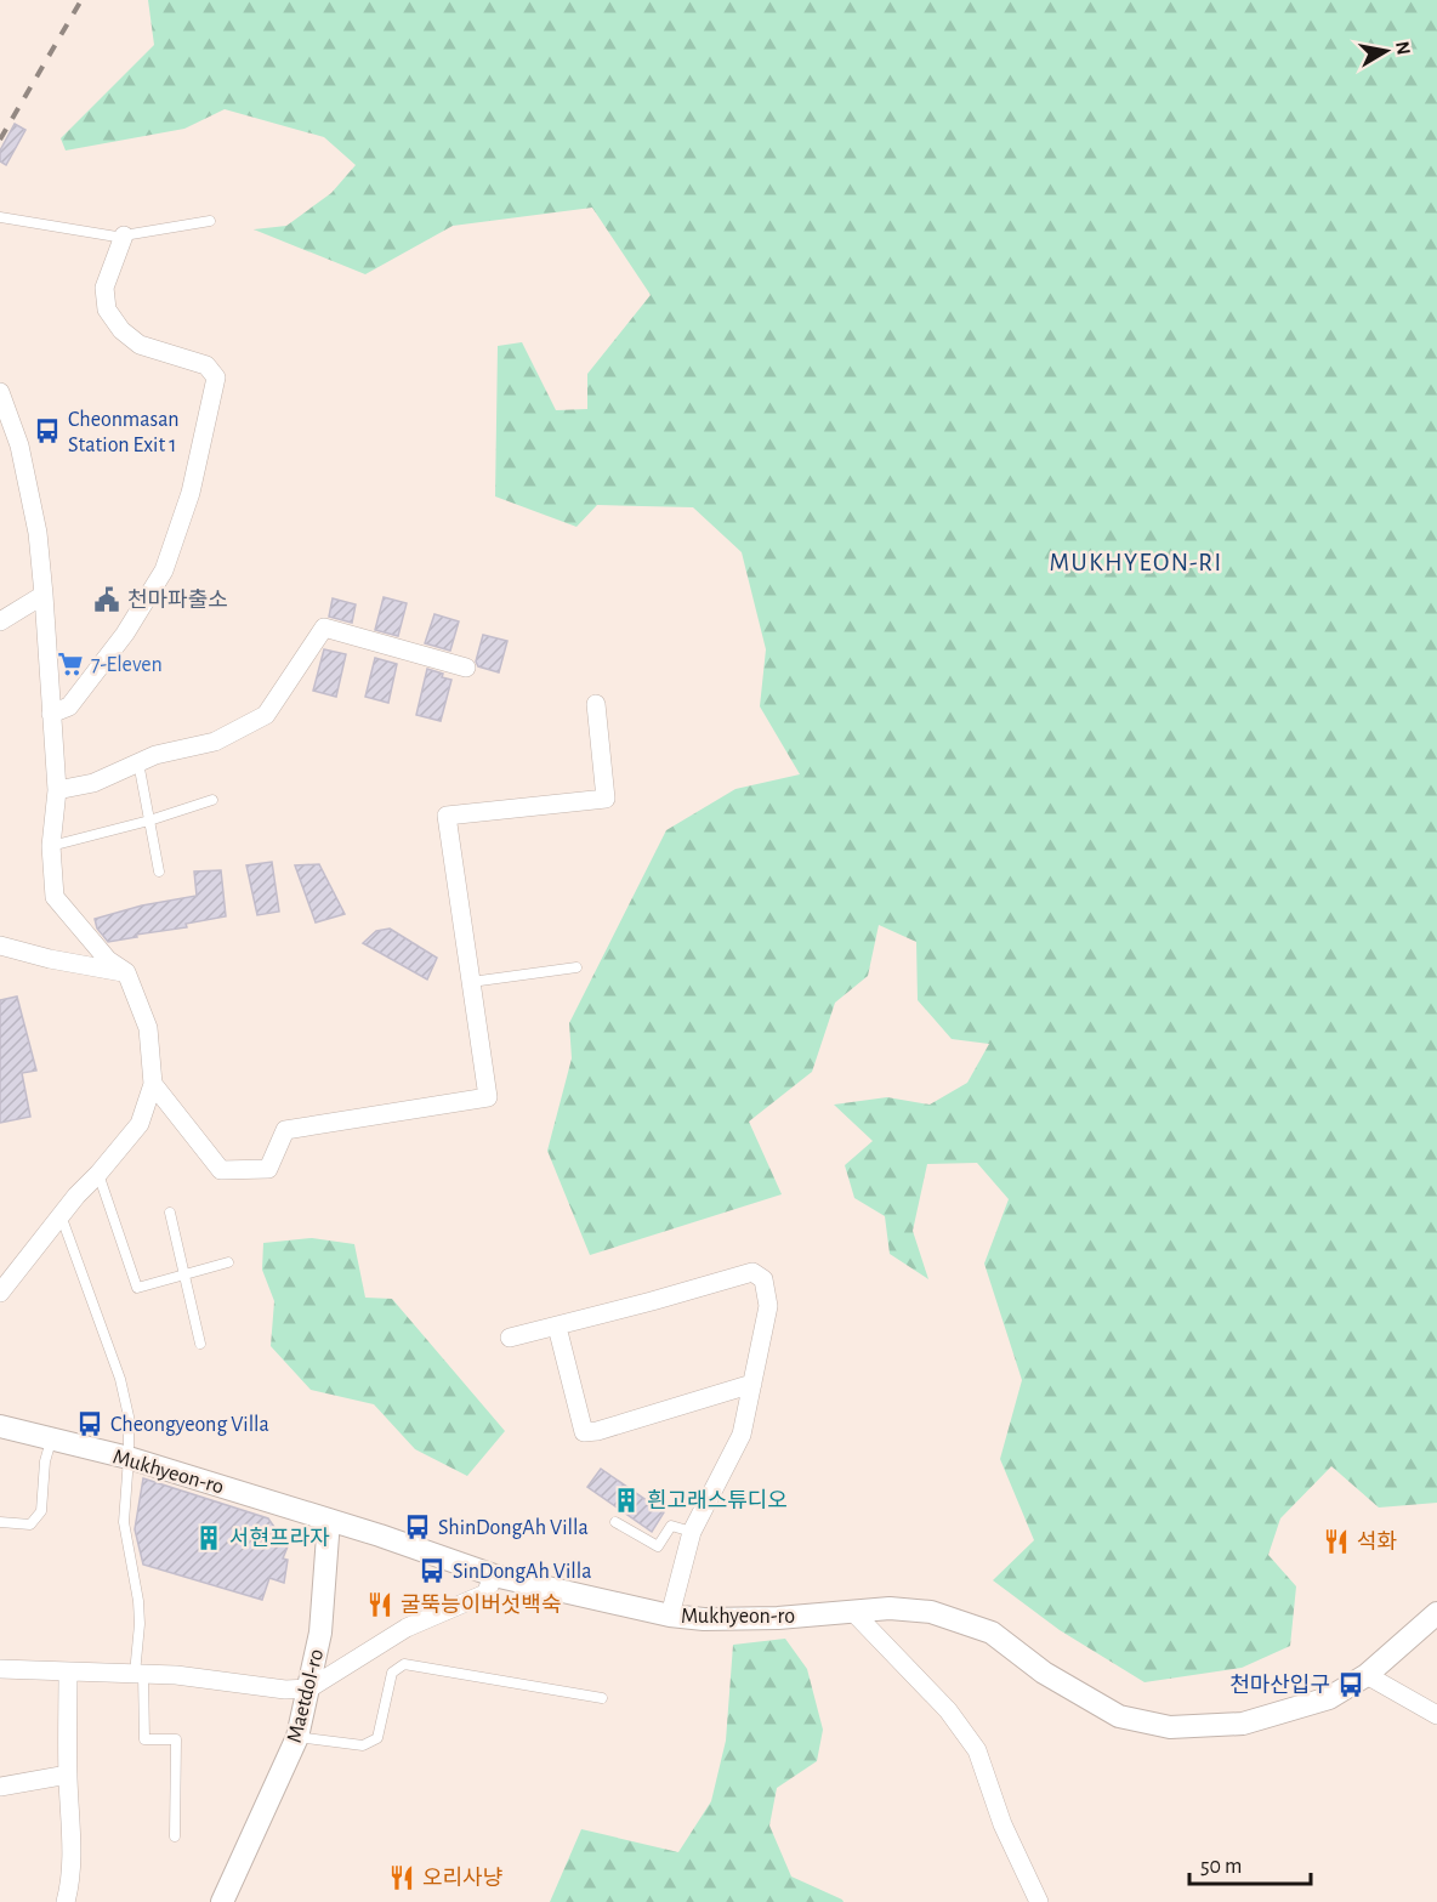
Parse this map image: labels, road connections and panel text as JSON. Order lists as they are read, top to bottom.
{
  "streets": {
    "street": ["Mukhyeon-ro", "Maetdol-ro"]
  },
  "crossings": [
    ["Mukhyeon-ro", "Maetdol-ro"]
  ],
  "districts": ["MUKHYEON-RI"],
  "places": {
    "bus stop": [
      "Cheonmasan Station Exit 1",
      "Cheongyeong Villa",
      "ShinDongAh Villa",
      "SinDongAh Villa",
      "천마산입구"
    ],
    "public building": ["천마파출소"],
    "supermarket": ["7-Eleven"],
    "building": ["흰고래스튜디오", "서현프라자"],
    "restaurant": ["석화", "굴뚝능이버섯백숙", "오리사냥"]
  },
  "scale_bar": "50 m",
  "north": "right"
}
